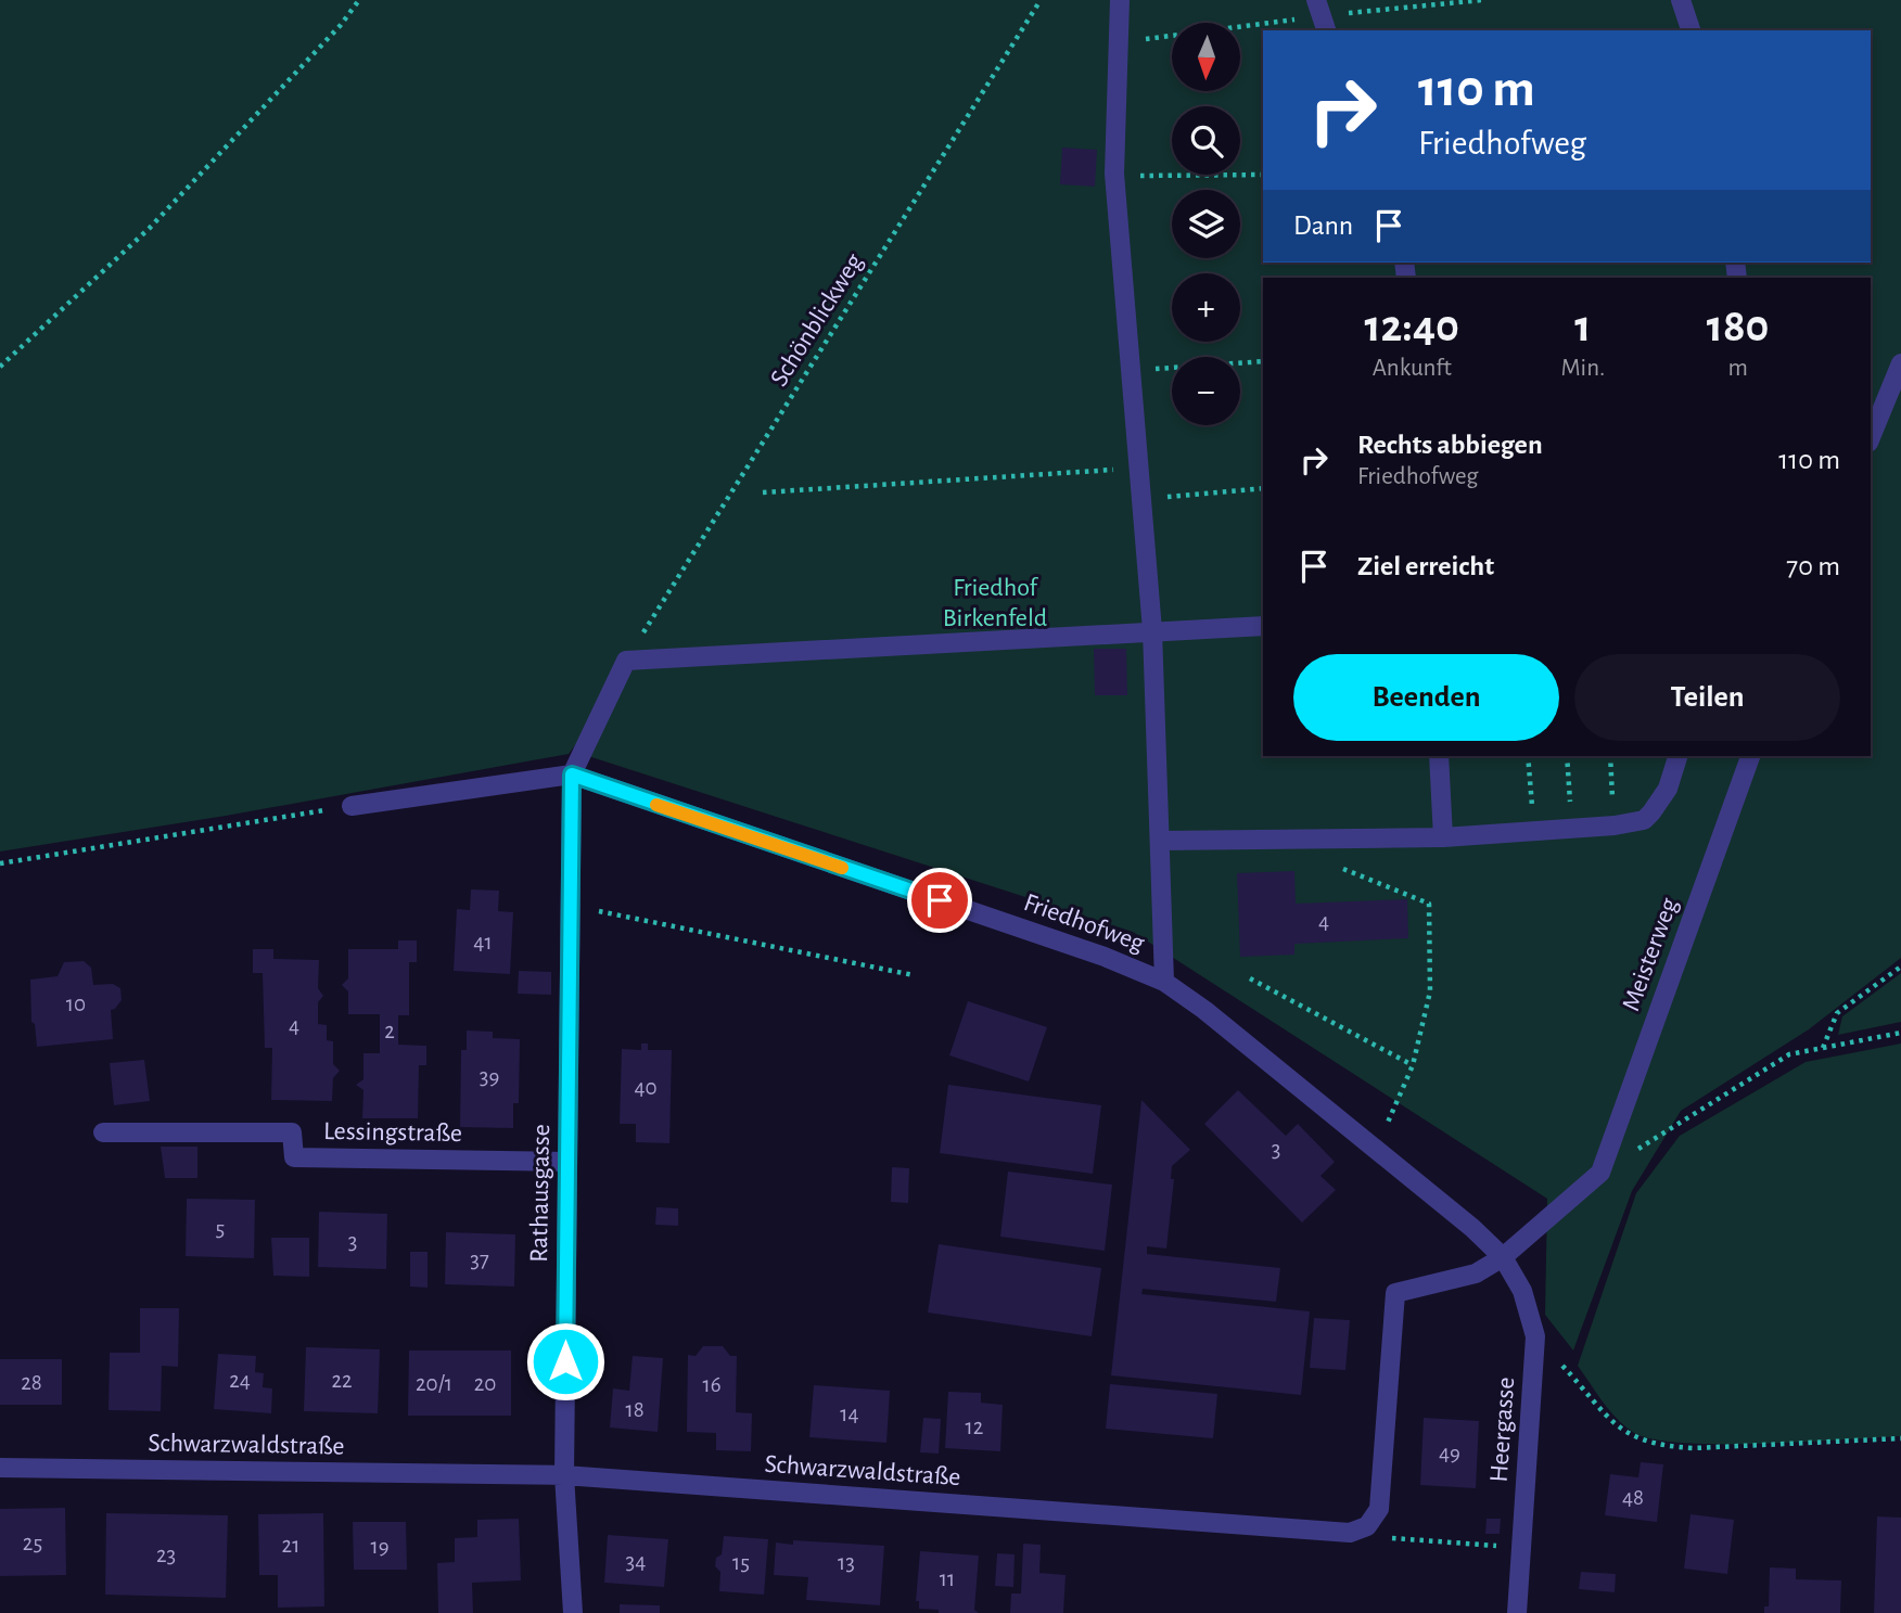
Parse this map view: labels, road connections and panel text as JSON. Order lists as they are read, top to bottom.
{
  "streets": {
    "street": [
      "Friedhofweg",
      "Meisterweg",
      "Lessingstraße",
      "Rathausgasse",
      "Heergasse",
      "Schwarzwaldstraße"
    ],
    "path": ["Schönblickweg"]
  },
  "crossings": [
    ["Friedhofweg", "Rathausgasse"],
    ["Friedhofweg", "Heergasse"],
    ["Lessingstraße", "Rathausgasse"],
    ["Rathausgasse", "Schwarzwaldstraße"]
  ],
  "parks": ["Friedhof Birkenfeld"],
  "house_numbers": [
    "4",
    "41",
    "10",
    "4",
    "2",
    "39",
    "40",
    "3",
    "5",
    "3",
    "37",
    "24",
    "22",
    "28",
    "20/1",
    "20",
    "16",
    "18",
    "14",
    "12",
    "49",
    "48",
    "25",
    "21",
    "19",
    "23",
    "34",
    "15",
    "13",
    "11"
  ],
  "north": "bottom",
  "page": {
    "map_buttons": ["+", "−"],
    "turn": ["110 m", "Friedhofweg"],
    "then": "Dann",
    "eta": [
      "12:40",
      "Ankunft",
      "1",
      "Min.",
      "180",
      "m"
    ],
    "list": [
      {
        "name": "Rechts abbiegen",
        "note": "Friedhofweg",
        "value": "110 m"
      },
      {
        "name": "Ziel erreicht",
        "value": "70 m"
      }
    ],
    "buttons": ["Beenden", "Teilen"]
  }
}
